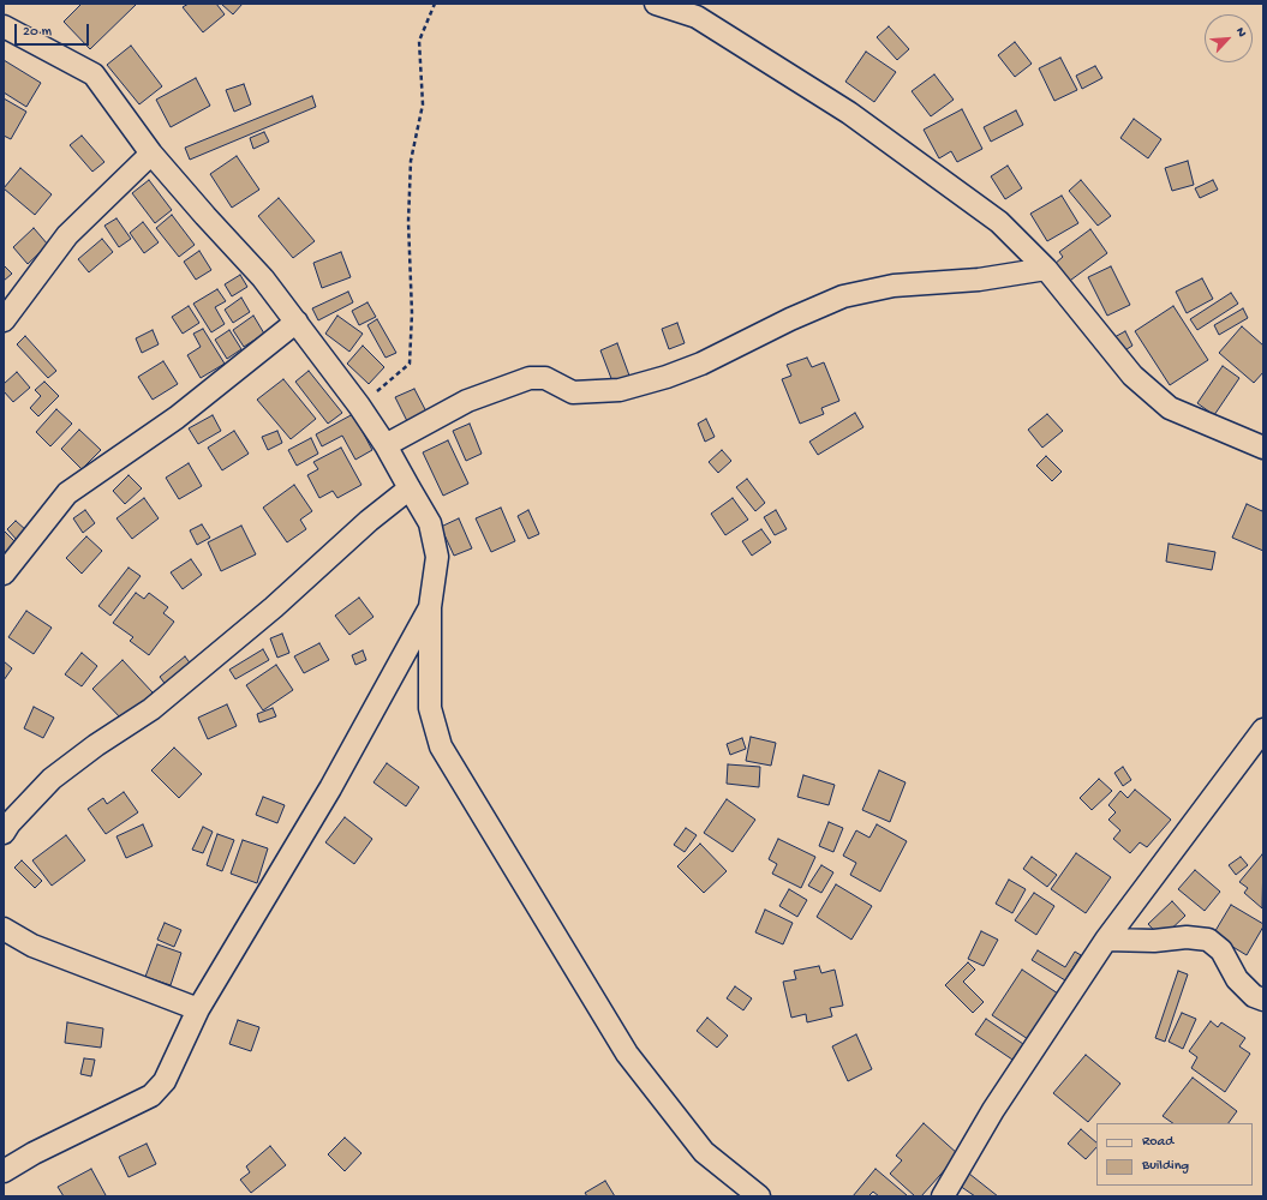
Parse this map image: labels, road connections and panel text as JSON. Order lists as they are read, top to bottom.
{
  "legend": ["Road", "Building"],
  "scale_bar": "20 m",
  "north": "top right"
}
